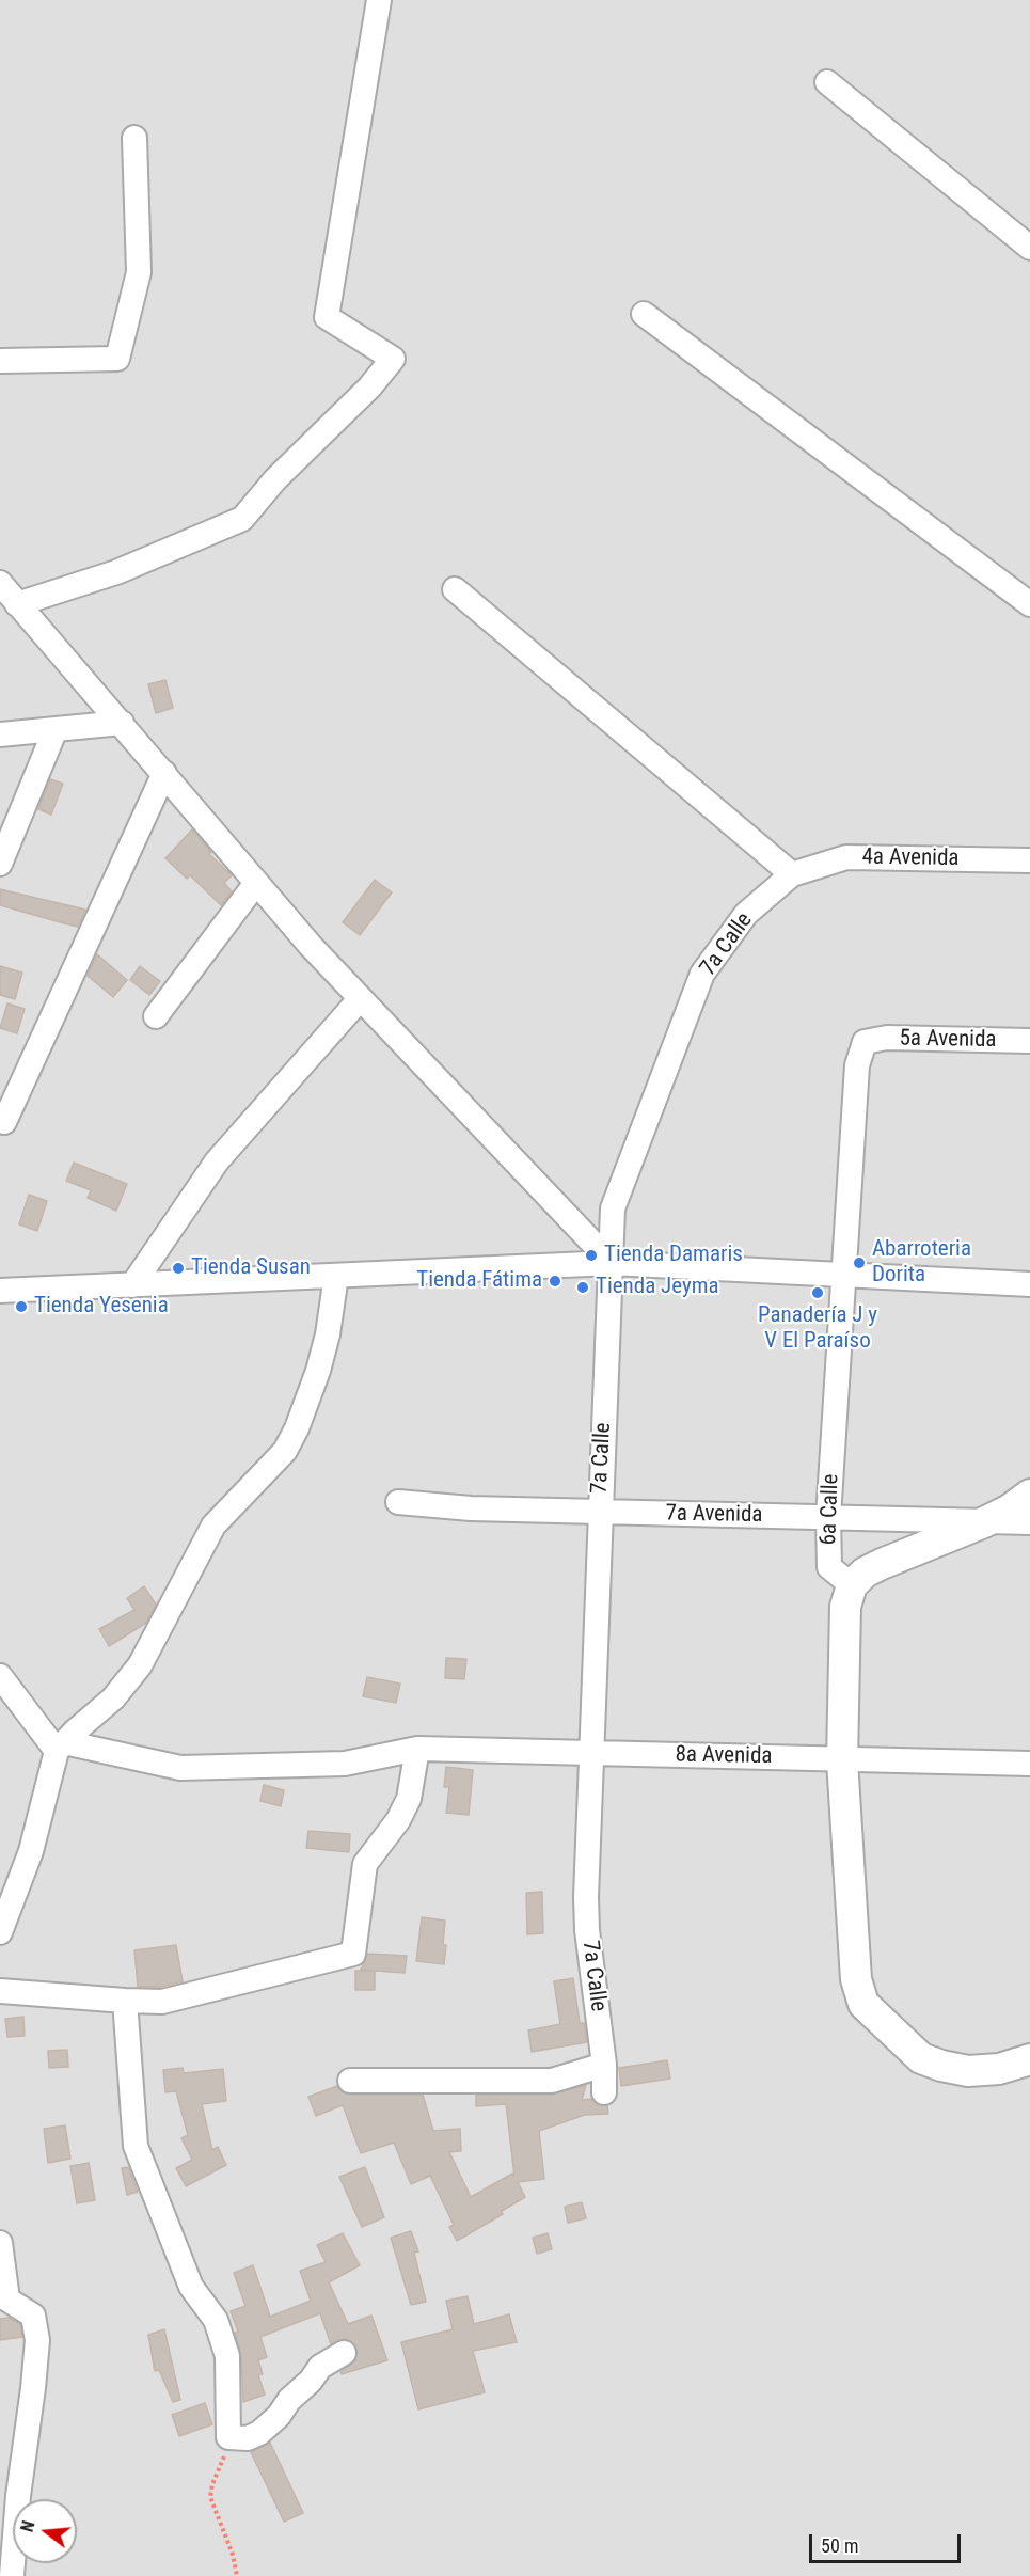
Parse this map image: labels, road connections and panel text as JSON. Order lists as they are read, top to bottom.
{
  "streets": {
    "street": [
      "4a Avenida",
      "7a Calle",
      "5a Avenida",
      "6a Calle",
      "7a Avenida",
      "8a Avenida"
    ]
  },
  "crossings": [
    ["4a Avenida", "7a Calle"],
    ["7a Calle", "7a Avenida"],
    ["7a Calle", "8a Avenida"],
    ["5a Avenida", "6a Calle"],
    ["6a Calle", "7a Avenida"]
  ],
  "places": [
    "Tienda Damaris",
    "Abarroteria Dorita",
    "Tienda Susan",
    "Tienda Fátima",
    "Tienda Jeyma",
    "Panadería J y V El Paraíso",
    "Tienda Yesenia"
  ],
  "scale_bar": "50 m",
  "north": "left"
}
